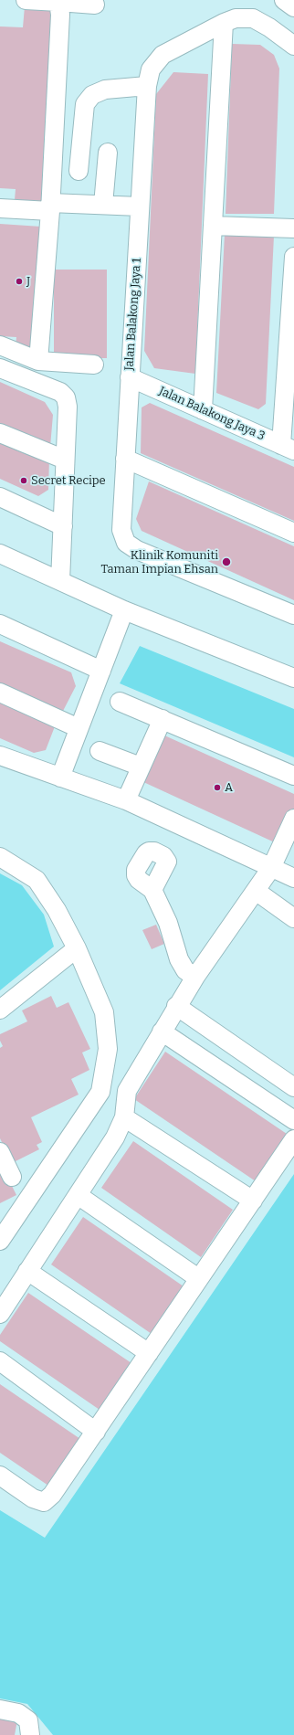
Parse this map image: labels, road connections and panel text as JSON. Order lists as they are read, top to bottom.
{
  "streets": {
    "street": ["Jalan Balakong Jaya 1", "Jalan Balakong Jaya 3"]
  },
  "crossings": [
    ["Jalan Balakong Jaya 1", "Jalan Balakong Jaya 3"]
  ],
  "places": [
    "J",
    "Secret Recipe",
    "Klinik Komuniti Taman Impian Ehsan",
    "A"
  ]
}
